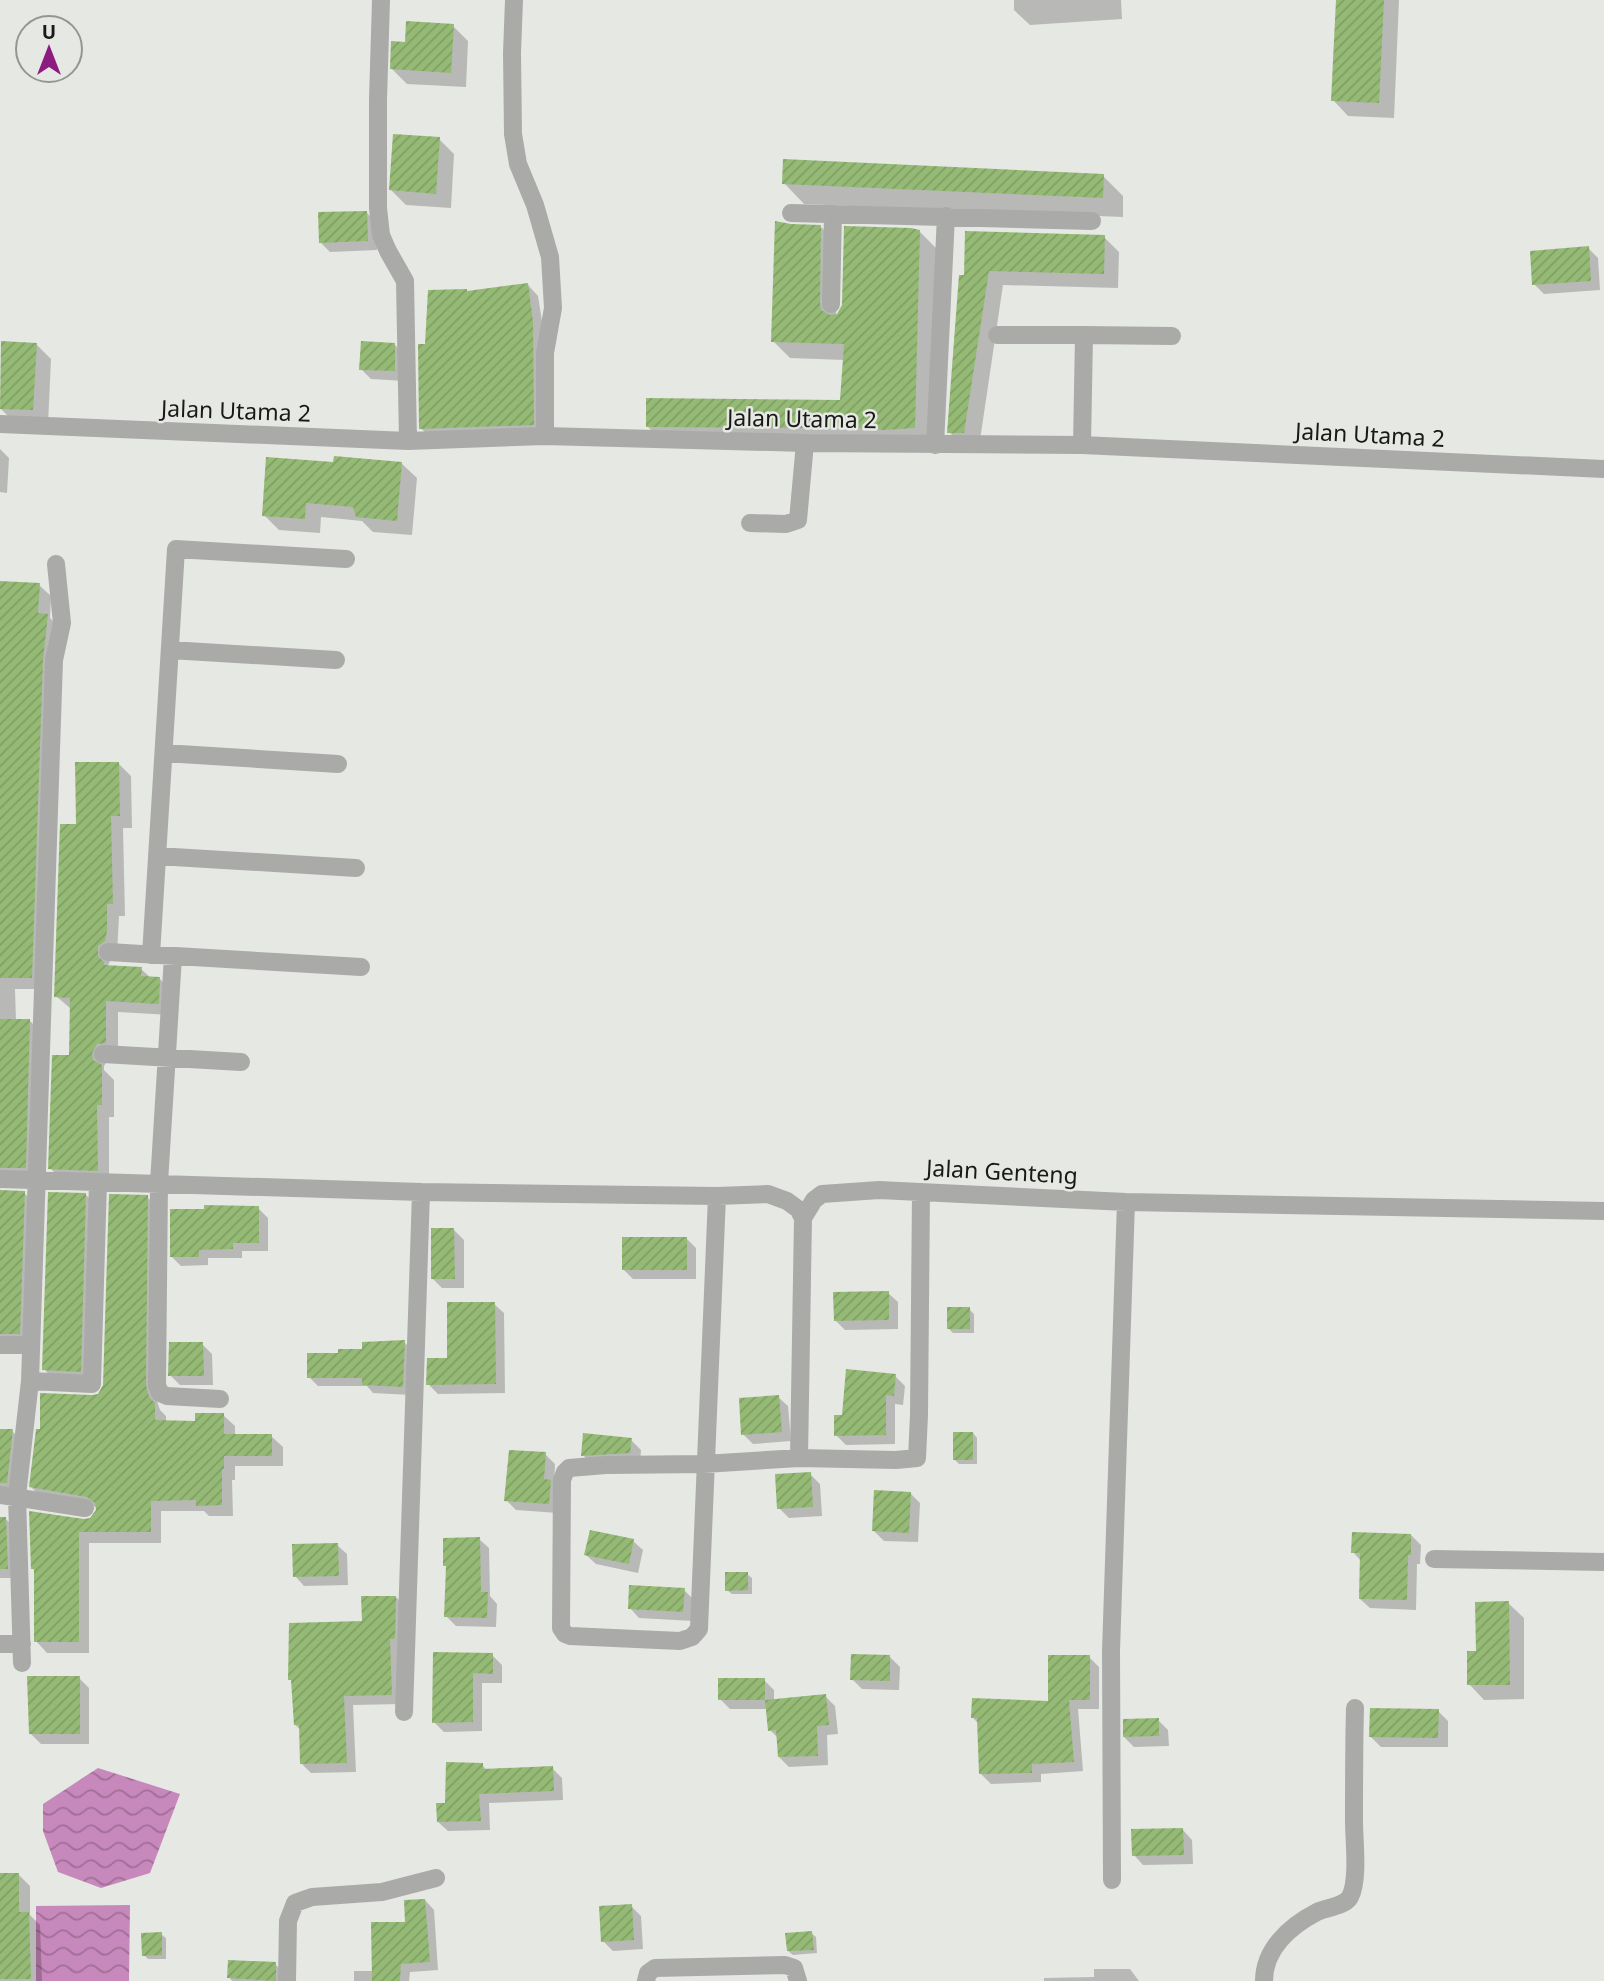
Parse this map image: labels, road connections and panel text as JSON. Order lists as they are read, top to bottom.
{
  "streets": {
    "street": ["Jalan Utama 2", "Jalan Genteng"]
  },
  "north": "top"
}
